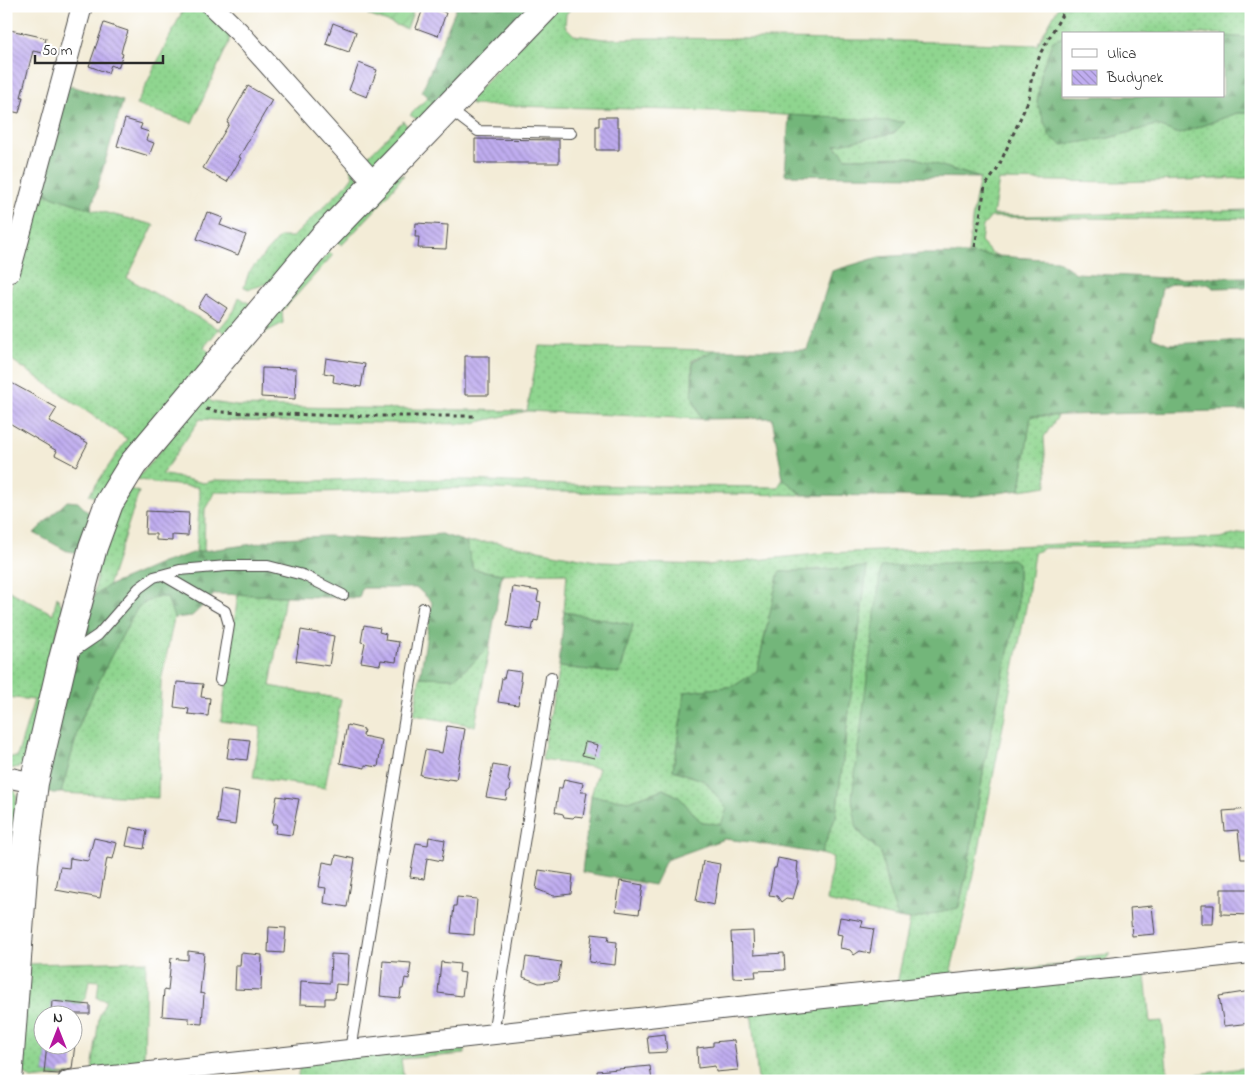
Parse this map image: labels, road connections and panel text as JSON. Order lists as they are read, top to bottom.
{
  "legend": ["Ulica", "Budynek"],
  "scale_bar": "50 m",
  "north": "top"
}
